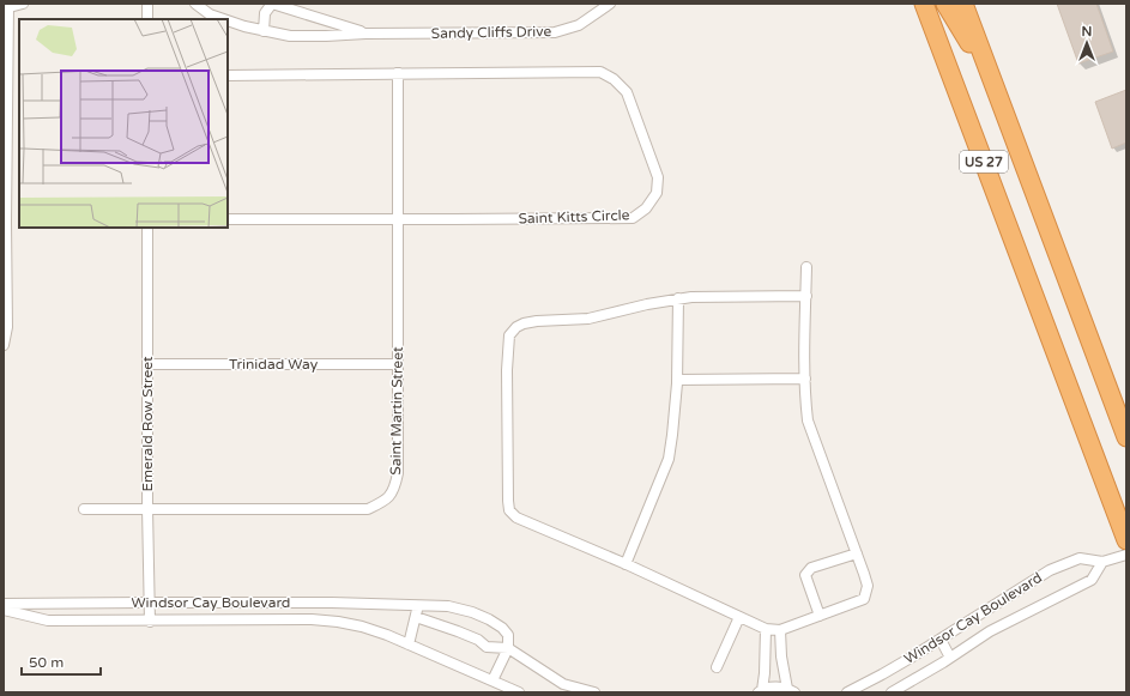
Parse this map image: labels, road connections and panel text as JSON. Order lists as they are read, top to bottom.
{
  "streets": {
    "highway": ["US 27"],
    "street": [
      "Sandy Cliffs Drive",
      "Saint Kitts Circle",
      "Trinidad Way",
      "Saint Martin Street",
      "Emerald Row Street",
      "Windsor Cay Boulevard"
    ]
  },
  "crossings": [
    ["Saint Kitts Circle", "Saint Martin Street"],
    ["Trinidad Way", "Saint Martin Street"],
    ["Trinidad Way", "Emerald Row Street"],
    ["Saint Martin Street", "Emerald Row Street"],
    ["Emerald Row Street", "Windsor Cay Boulevard"]
  ],
  "scale_bar": "50 m",
  "north": "top"
}
